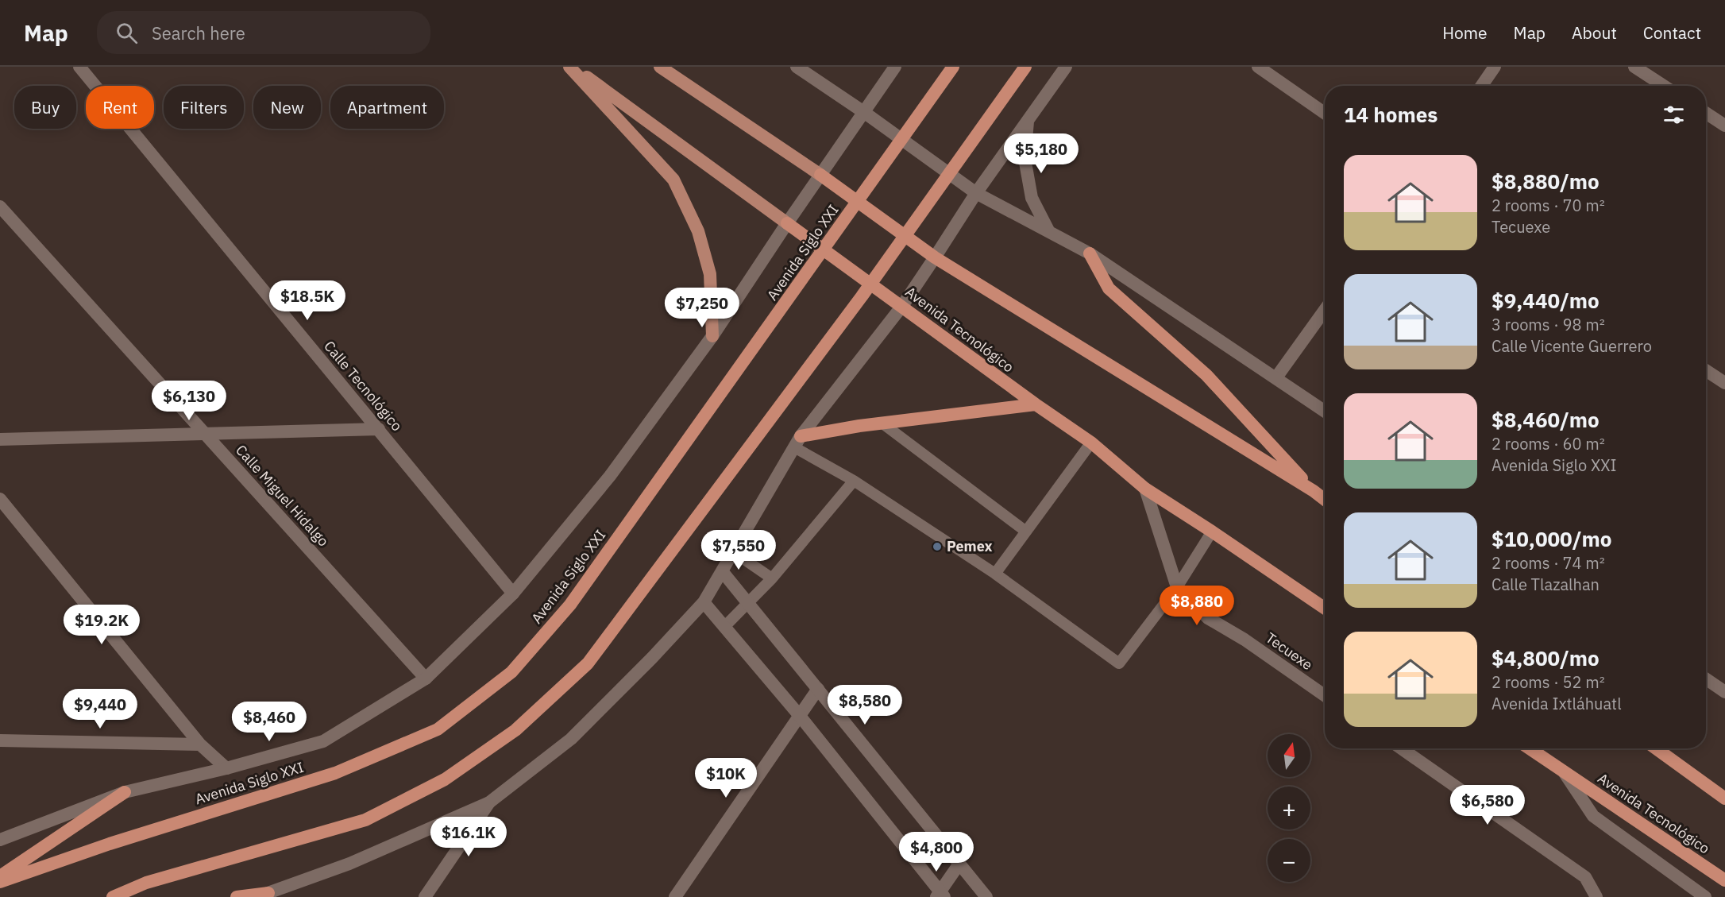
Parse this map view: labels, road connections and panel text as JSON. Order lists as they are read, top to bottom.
{
  "streets": {
    "highway": ["Avenida Siglo XXI", "Avenida Tecnológico"],
    "street": ["Calle Tecnológico", "Calle Miguel Hidalgo", "Tecuexe"]
  },
  "crossings": [
    ["Avenida Siglo XXI", "Avenida Tecnológico"],
    ["Avenida Siglo XXI", "Calle Tecnológico"],
    ["Avenida Siglo XXI", "Calle Miguel Hidalgo"],
    ["Avenida Tecnológico", "Tecuexe"]
  ],
  "places": ["Pemex"],
  "north": "top",
  "page": {
    "header": "Map",
    "search": "Search here",
    "nav": [
      "Home",
      "Map",
      "About",
      "Contact"
    ],
    "chip": [
      "Buy",
      "Rent",
      "Filters",
      "New",
      "Apartment"
    ],
    "heading": "14 homes",
    "price": [
      "$5,180",
      "$18.5K",
      "$7,250",
      "$6,130",
      "$7,550",
      "$8,880",
      "$19.2K",
      "$8,580",
      "$9,440",
      "$8,460",
      "$10K",
      "$6,580",
      "$16.1K",
      "$4,800"
    ],
    "list": [
      {
        "name": "$8,880/mo",
        "note": "2 rooms · 70 m² · Tecuexe"
      },
      {
        "name": "$9,440/mo",
        "note": "3 rooms · 98 m² · Calle Vicente Guerrero"
      },
      {
        "name": "$8,460/mo",
        "note": "2 rooms · 60 m² · Avenida Siglo XXI"
      },
      {
        "name": "$10,000/mo",
        "note": "2 rooms · 74 m² · Calle Tlazalhan"
      },
      {
        "name": "$4,800/mo",
        "note": "2 rooms · 52 m² · Avenida Ixtláhuatl"
      }
    ],
    "map_buttons": ["+", "−"]
  }
}
